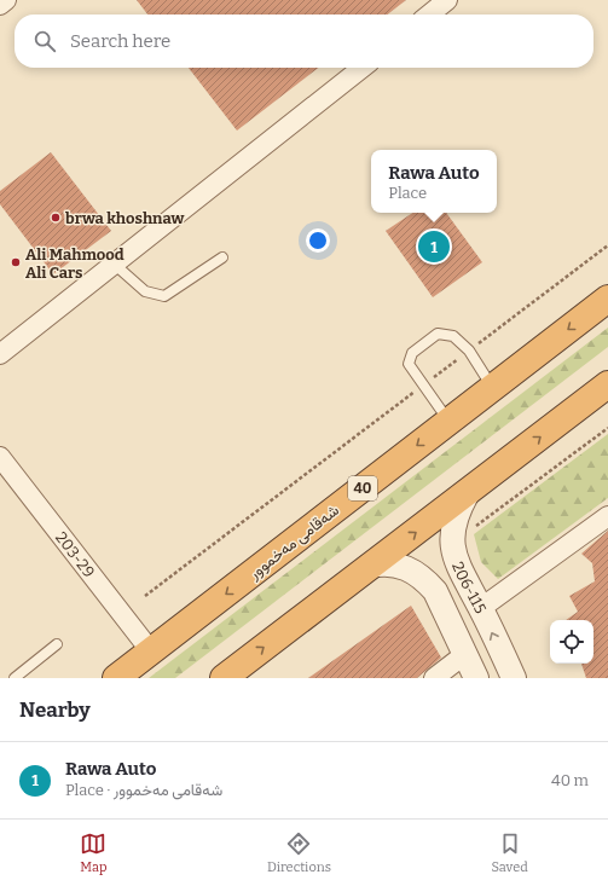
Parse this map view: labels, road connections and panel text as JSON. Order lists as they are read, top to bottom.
{
  "streets": {
    "highway": ["40", "شەقامی مەخموور"],
    "street": ["203-29", "206-115"]
  },
  "crossings": [
    ["شەقامی مەخموور", "203-29"]
  ],
  "places": ["brwa khoshnaw", "Ali Mahmood Ali Cars"],
  "page": {
    "search": "Search here",
    "popup": ["Rawa Auto", "Place"],
    "pins": "1",
    "heading": "Nearby",
    "list": [
      {
        "mark": "1",
        "name": "Rawa Auto",
        "note": "Place · شەقامی مەخموور",
        "value": "40 m"
      }
    ],
    "nav": ["Map", "Directions", "Saved"]
  }
}
